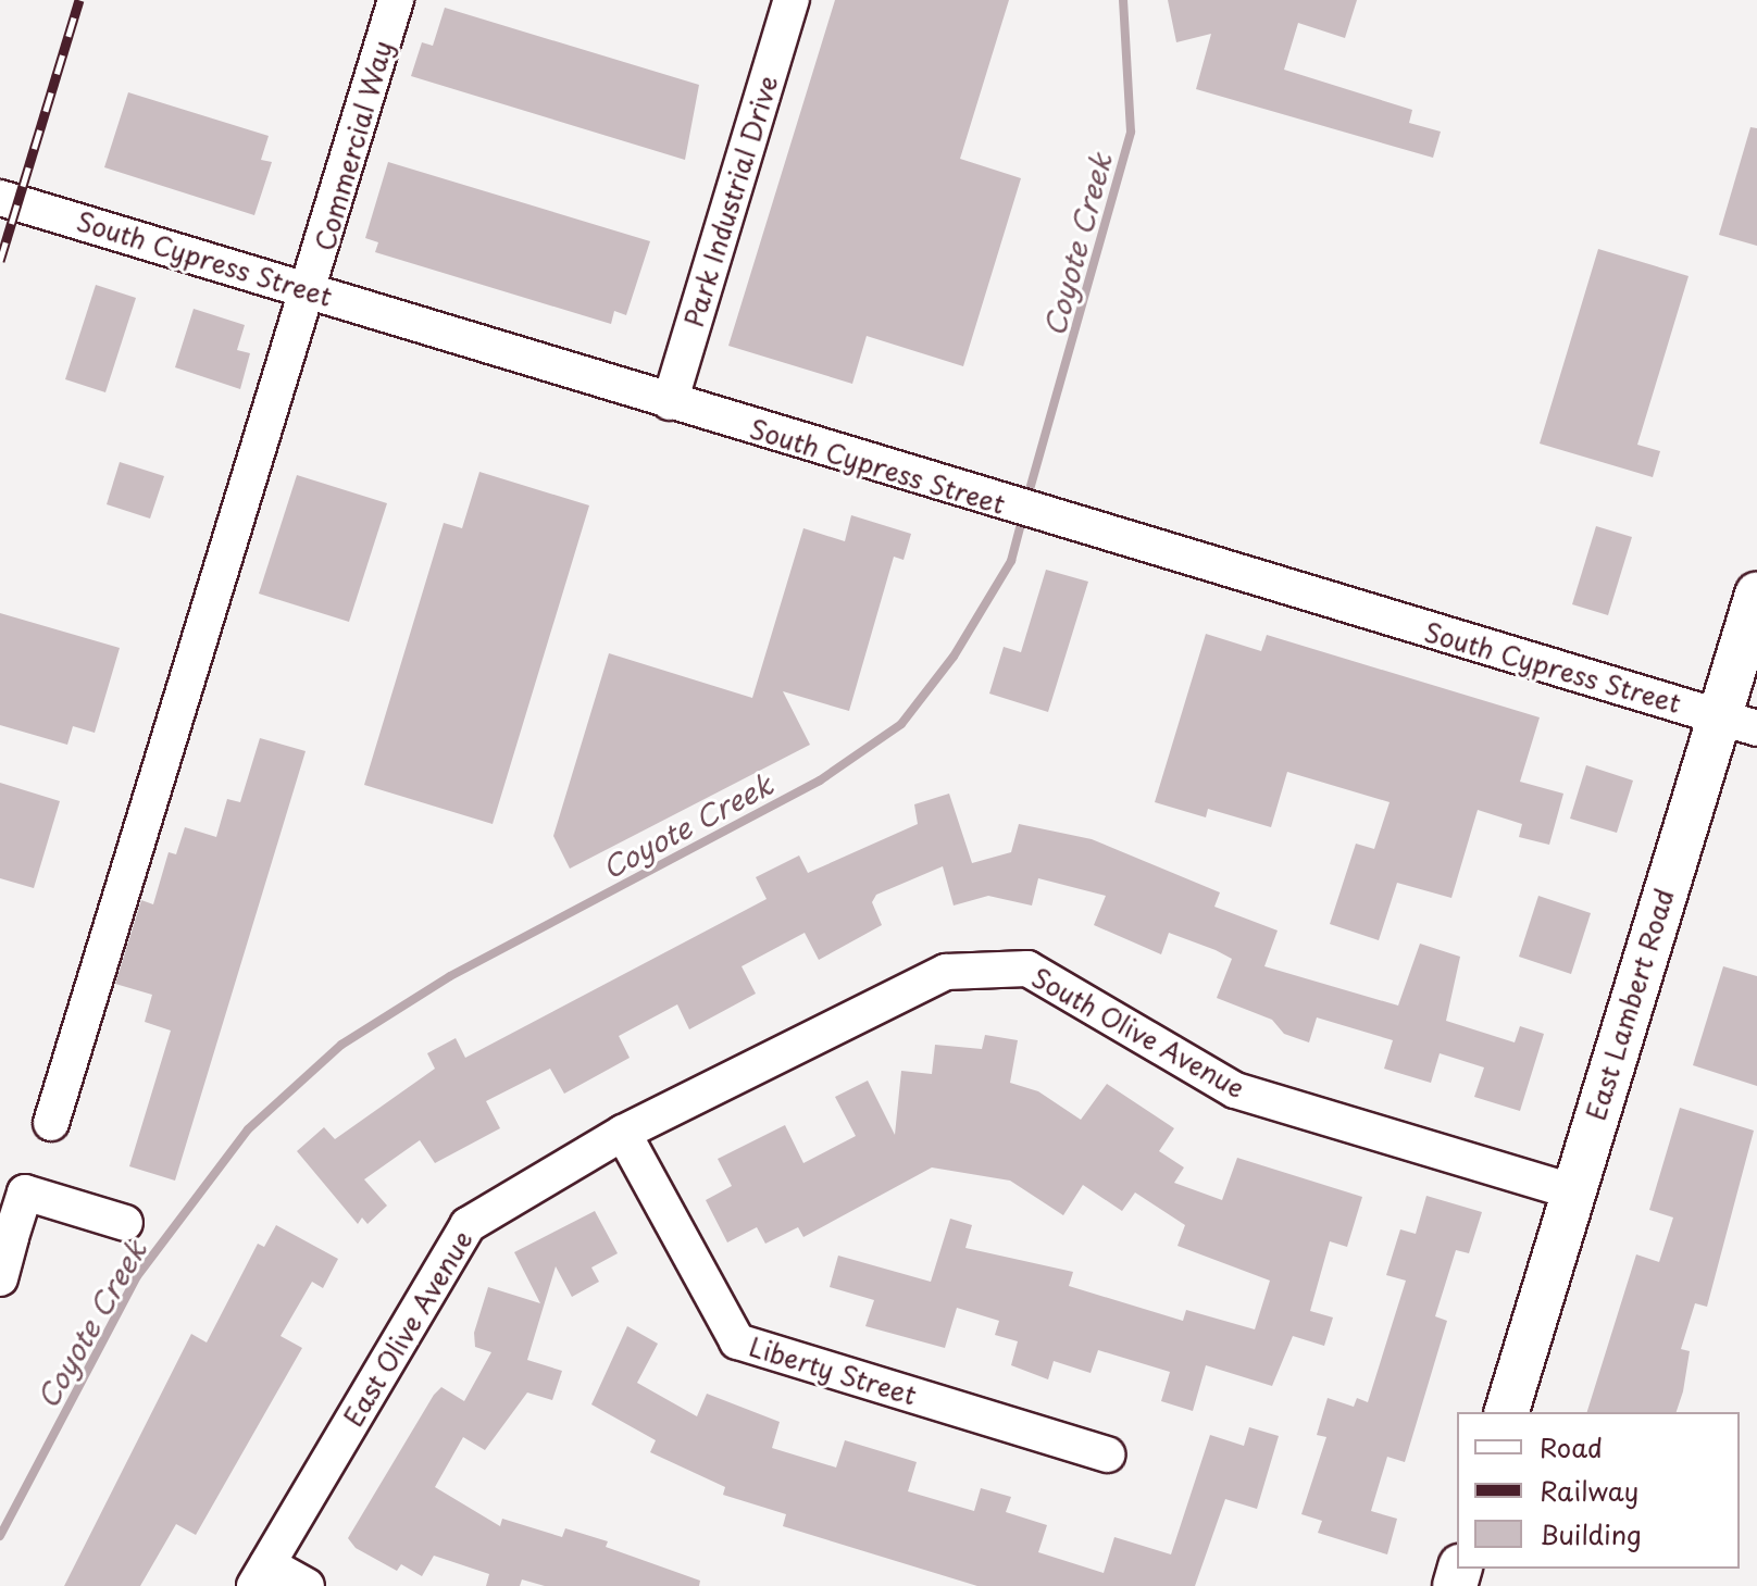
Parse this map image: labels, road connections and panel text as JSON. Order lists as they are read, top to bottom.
{
  "streets": {
    "main road": ["East Lambert Road"],
    "street": [
      "Commercial Way",
      "Park Industrial Drive",
      "South Cypress Street",
      "South Olive Avenue",
      "East Olive Avenue",
      "Liberty Street"
    ]
  },
  "crossings": [
    ["Commercial Way", "South Cypress Street"],
    ["Park Industrial Drive", "South Cypress Street"],
    ["South Cypress Street", "East Lambert Road"],
    ["East Lambert Road", "South Olive Avenue"],
    ["South Olive Avenue", "East Olive Avenue"],
    ["South Olive Avenue", "Liberty Street"],
    ["East Olive Avenue", "Liberty Street"]
  ],
  "water": ["Coyote Creek"],
  "legend": ["Road", "Railway", "Building"]
}
